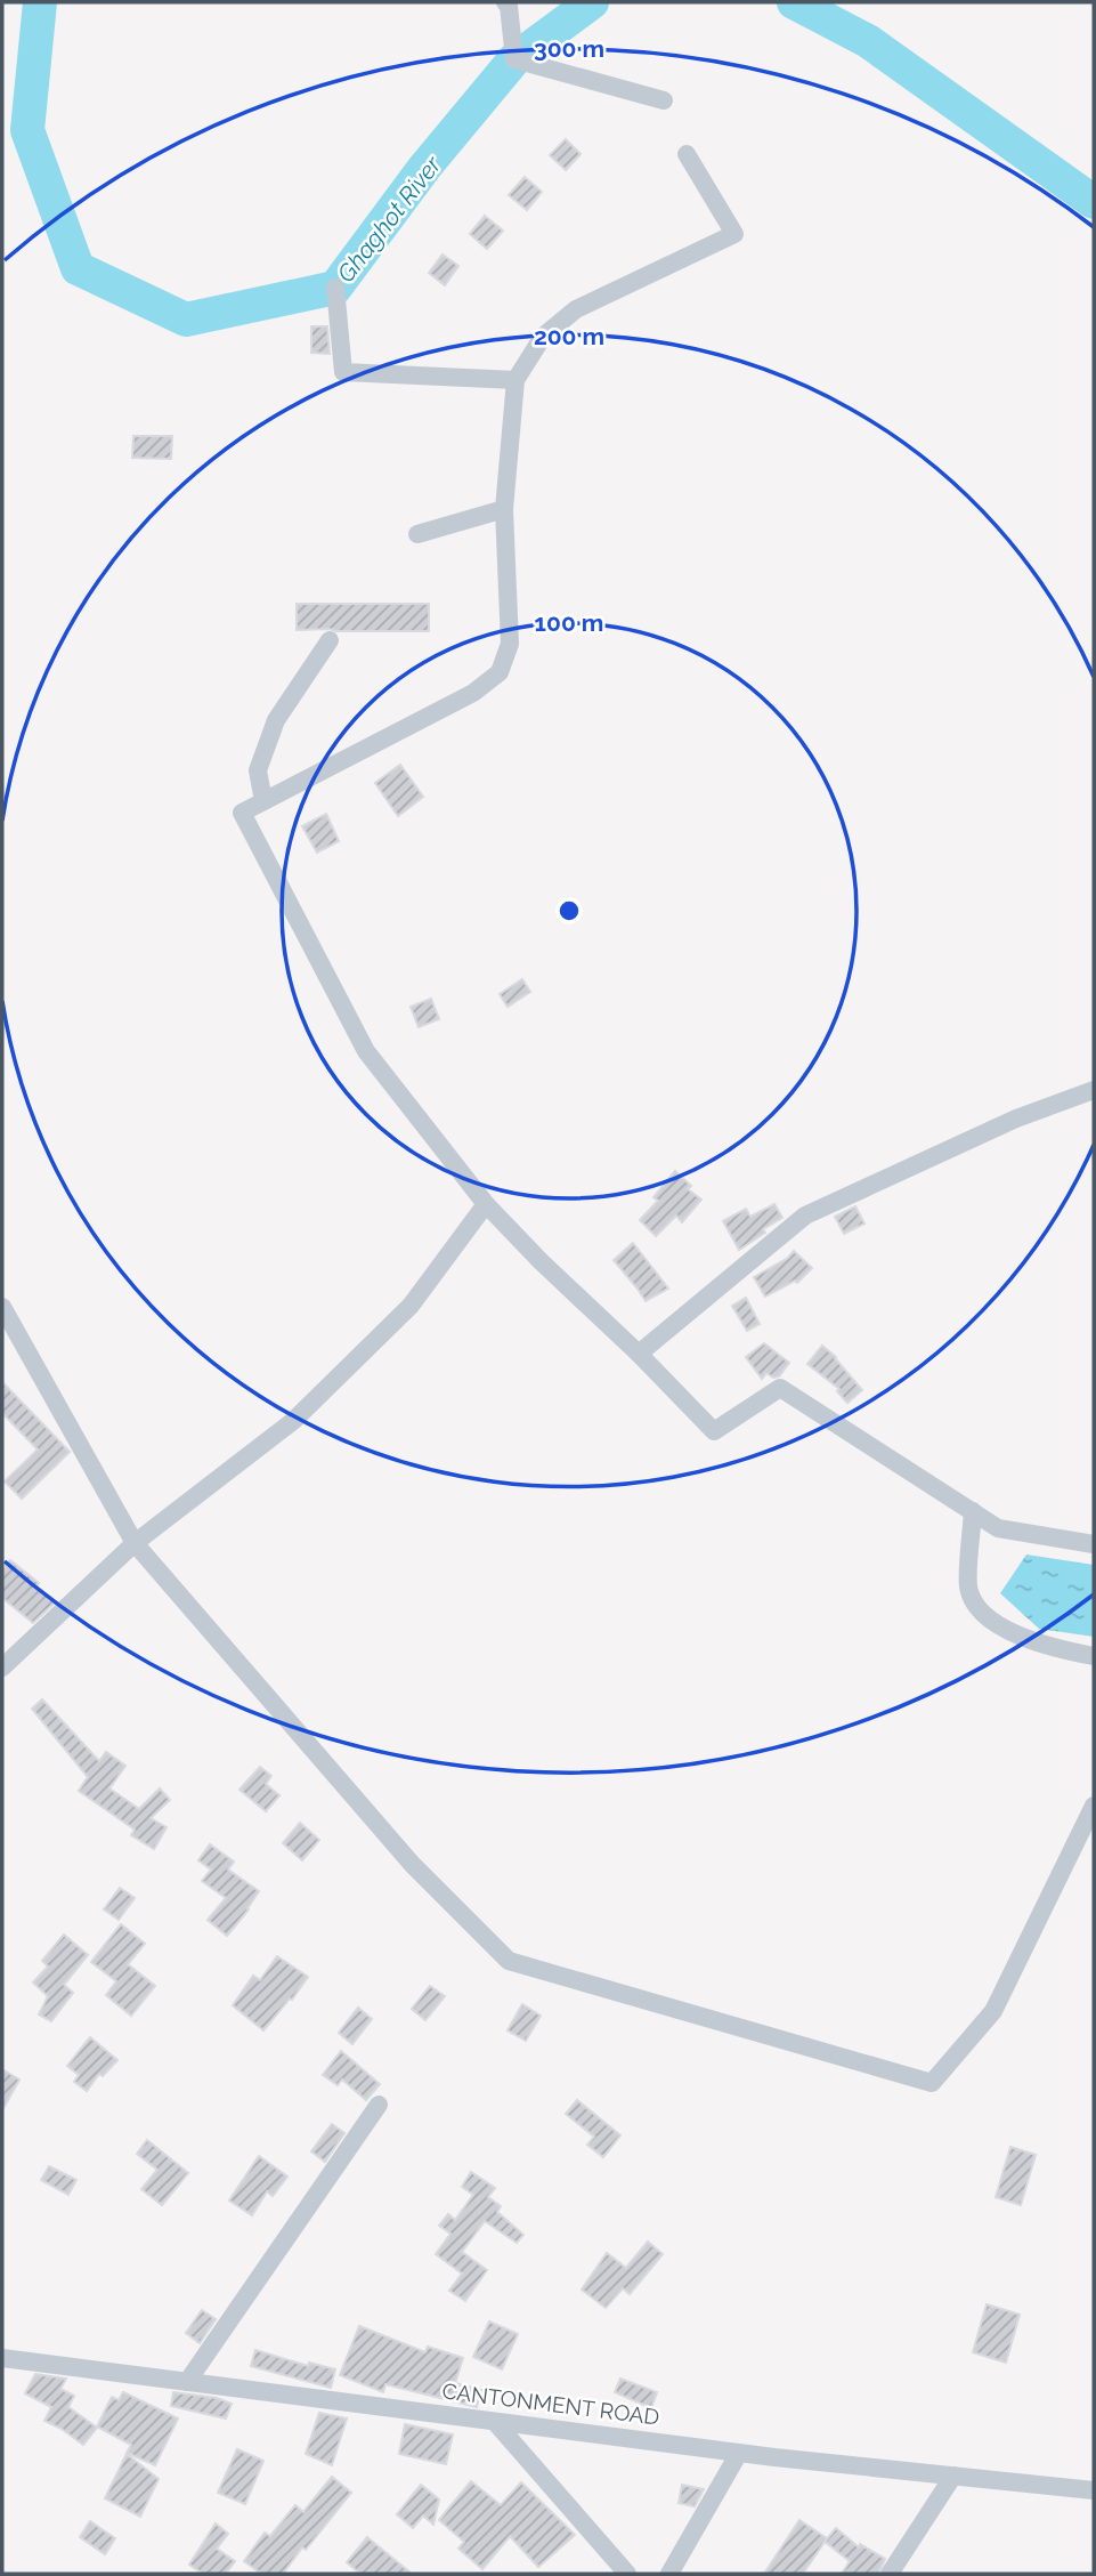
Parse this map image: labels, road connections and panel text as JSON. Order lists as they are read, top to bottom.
{
  "streets": {
    "street": ["CANTONMENT ROAD"]
  },
  "water": ["Ghaghot River"],
  "rings": ["300 m", "200 m", "100 m"]
}
